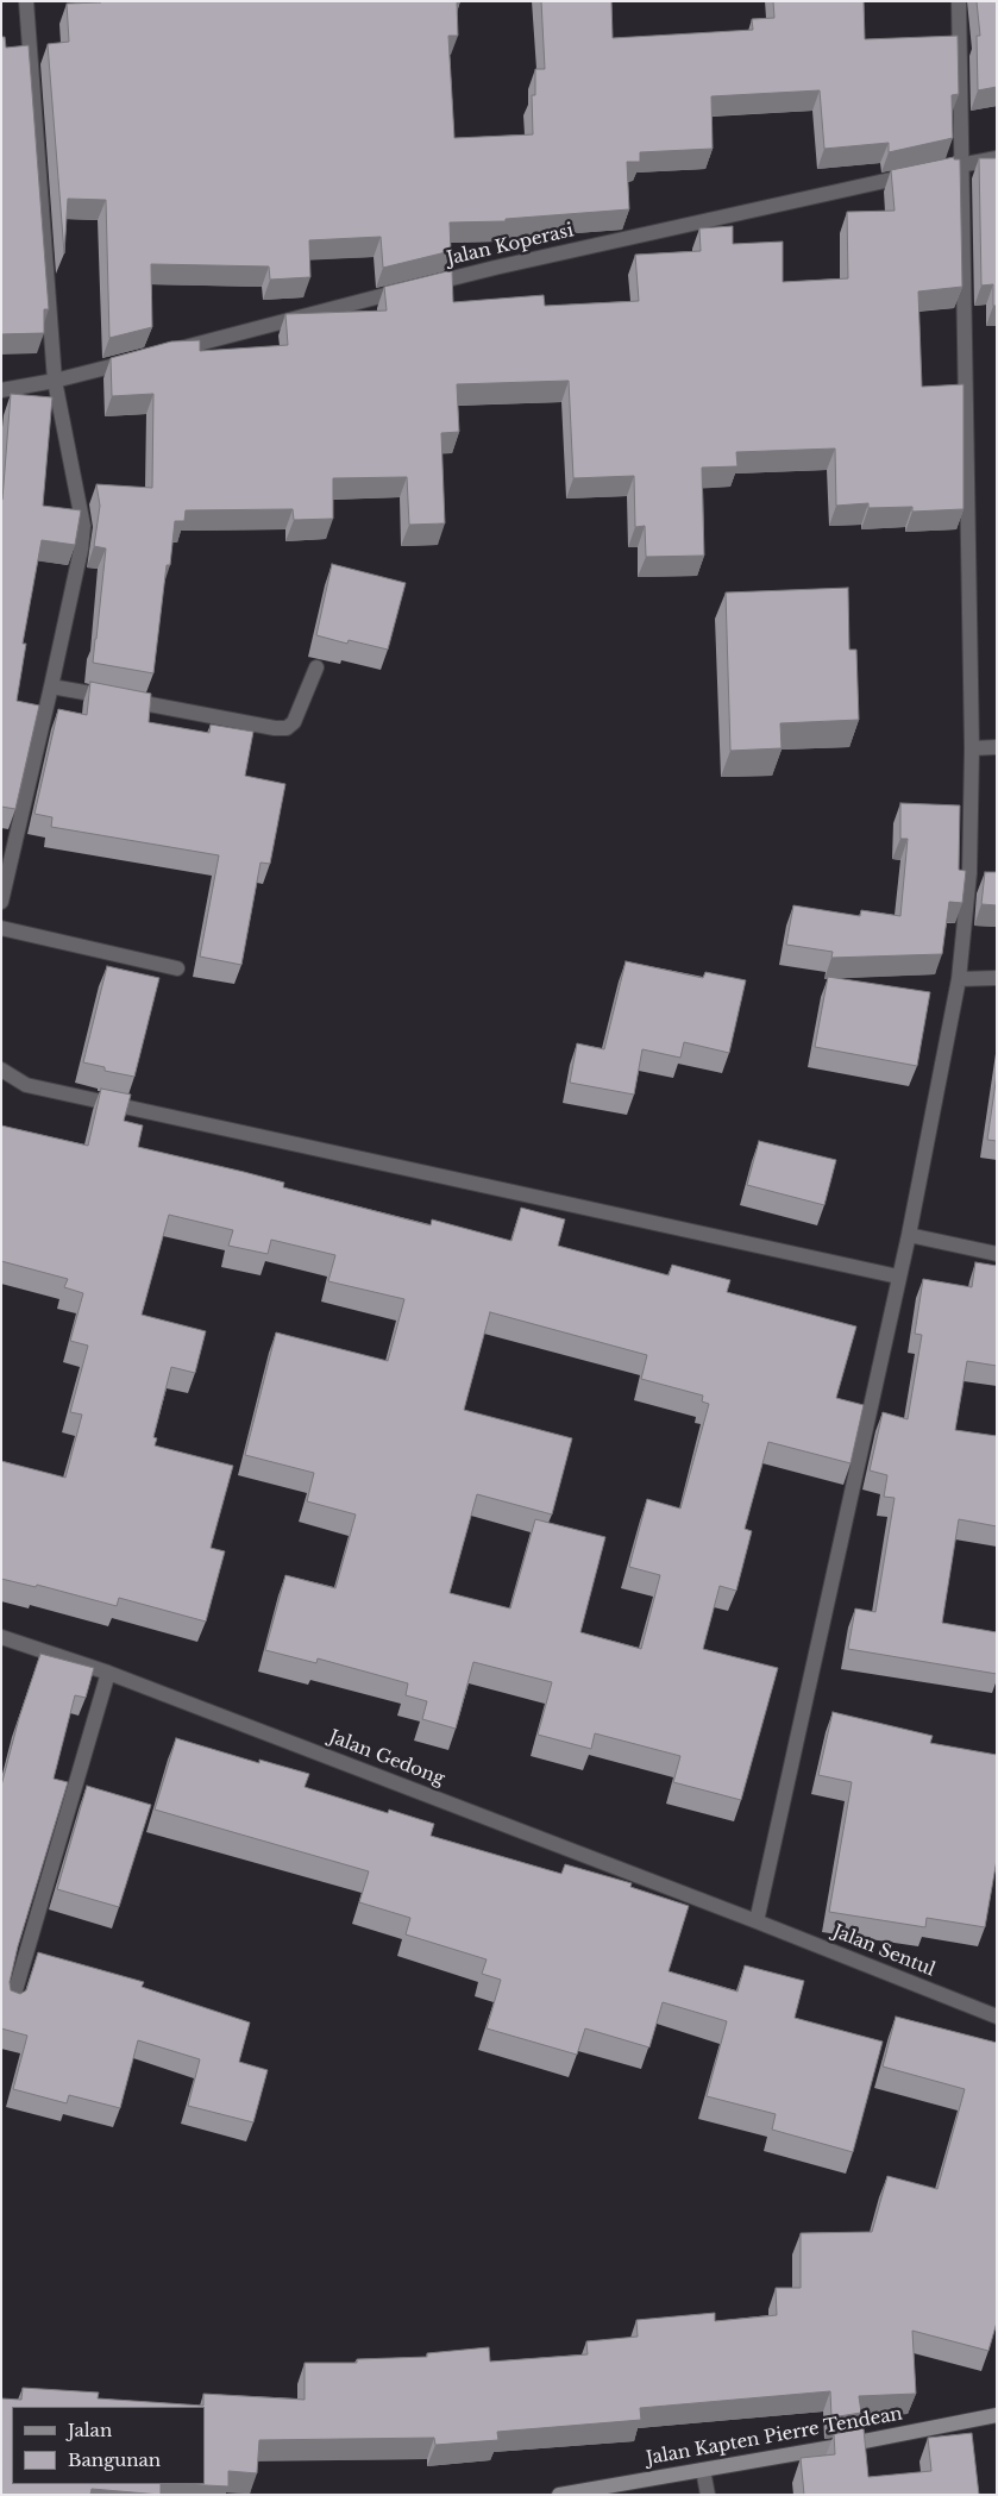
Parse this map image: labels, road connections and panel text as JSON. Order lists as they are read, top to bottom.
{
  "streets": {
    "main road": ["Jalan Kapten Pierre Tendean"],
    "street": ["Jalan Koperasi", "Jalan Gedong", "Jalan Sentul"]
  },
  "crossings": [
    ["Jalan Gedong", "Jalan Sentul"]
  ],
  "legend": ["Jalan", "Bangunan"]
}
